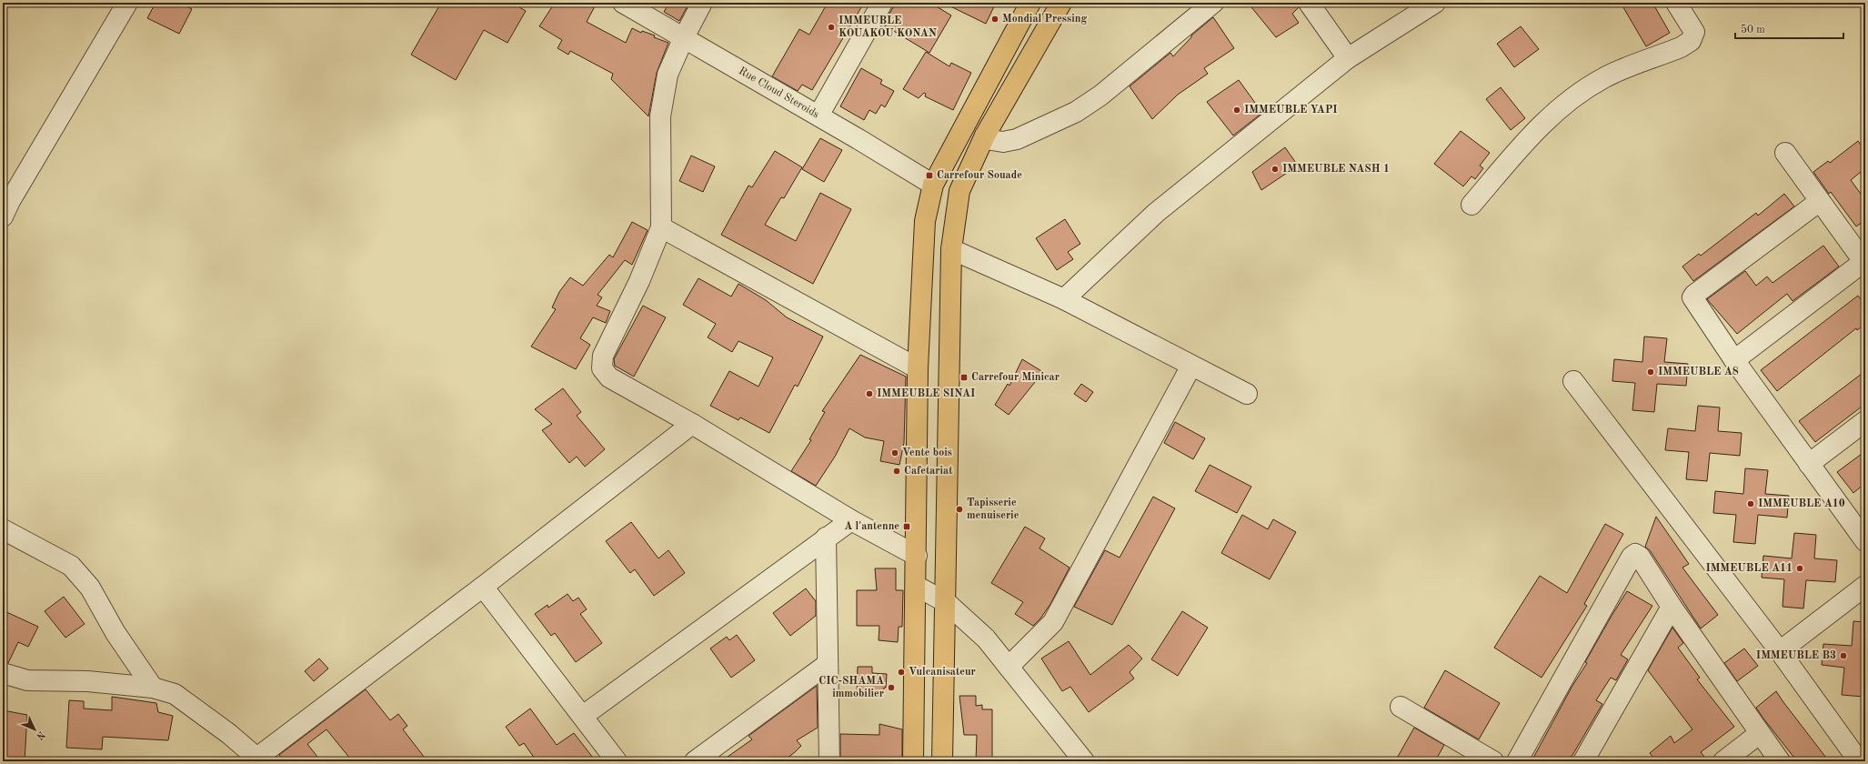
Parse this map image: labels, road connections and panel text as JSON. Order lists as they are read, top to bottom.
{
  "streets": {
    "street": ["Rue Cloud Steroids"]
  },
  "places": {
    "other": [
      "Mondial Pressing",
      "IMMEUBLE KOUAKOU KONAN",
      "IMMEUBLE YAPI",
      "IMMEUBLE NASH 1",
      "IMMEUBLE A8",
      "IMMEUBLE SINAI",
      "Vente bois",
      "Cafetariat",
      "IMMEUBLE A10",
      "Tapisserie menuiserie",
      "IMMEUBLE A11",
      "IMMEUBLE B3",
      "Vulcanisateur",
      "CIC-SHAMA immobilier"
    ],
    "transit": ["Carrefour Souade", "Carrefour Minicar", "A l'antenne"]
  },
  "scale_bar": "50 m",
  "north": "bottom right"
}
